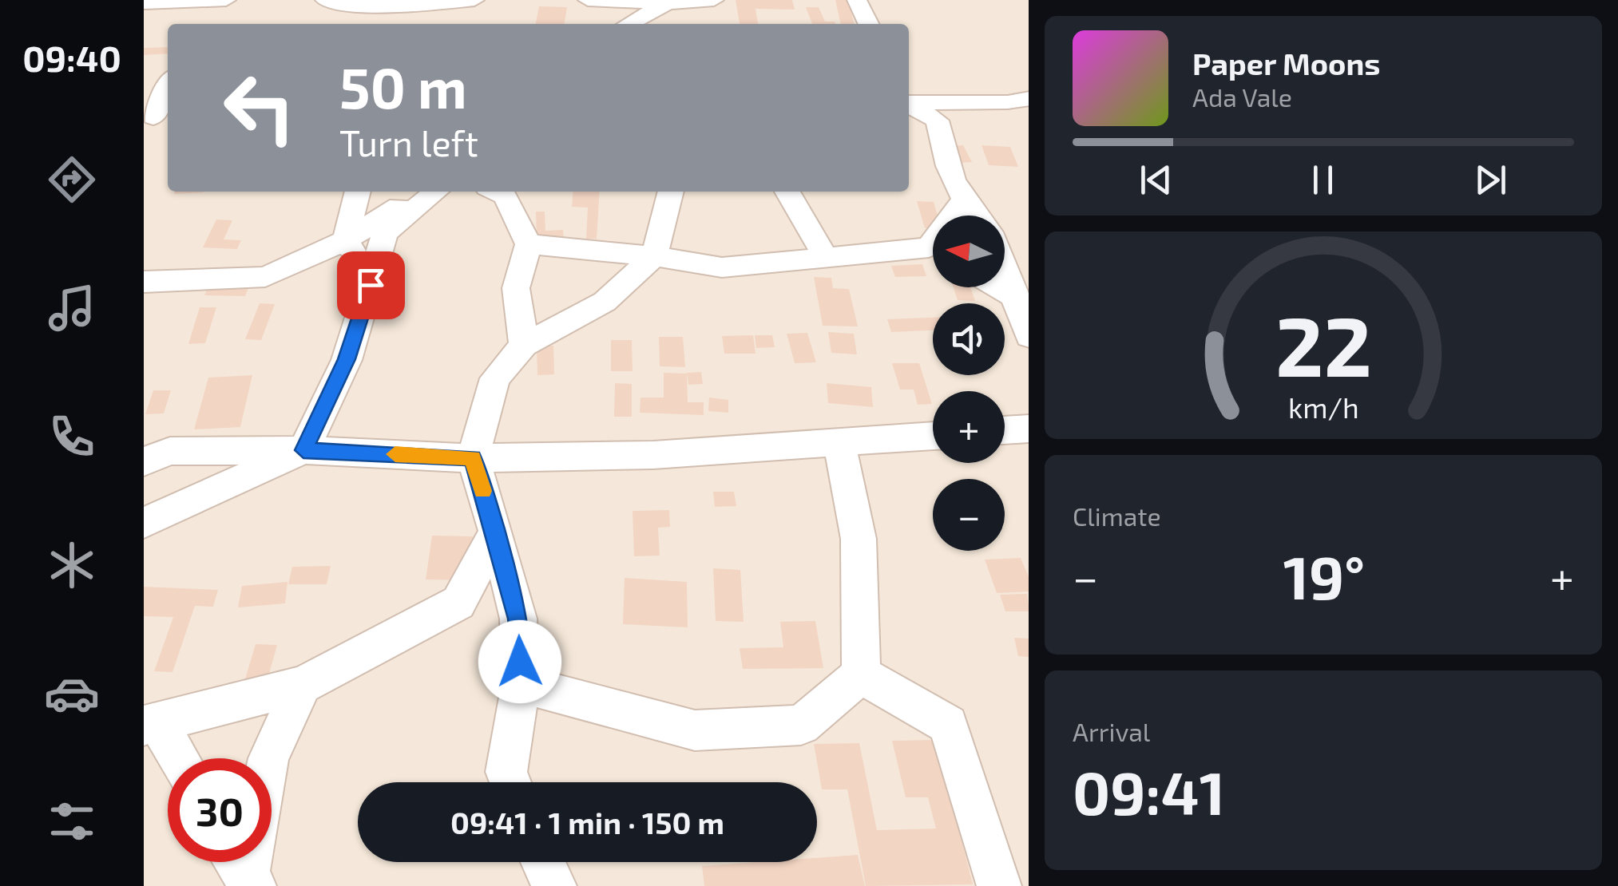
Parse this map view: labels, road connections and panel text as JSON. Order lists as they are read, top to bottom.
{
  "north": "left",
  "page": {
    "tabs": "09:40",
    "turn": ["50 m", "Turn left"],
    "song": ["Paper Moons", "Ada Vale"],
    "map_buttons": ["+", "−"],
    "tile": [
      "Climate",
      ["Arrival", "09:41"]
    ],
    "heat": ["−", "19°", "+"],
    "limit": "30",
    "trip": "09:41 · 1 min · 150 m",
    "gauge": ["22", "km/h"]
  }
}
